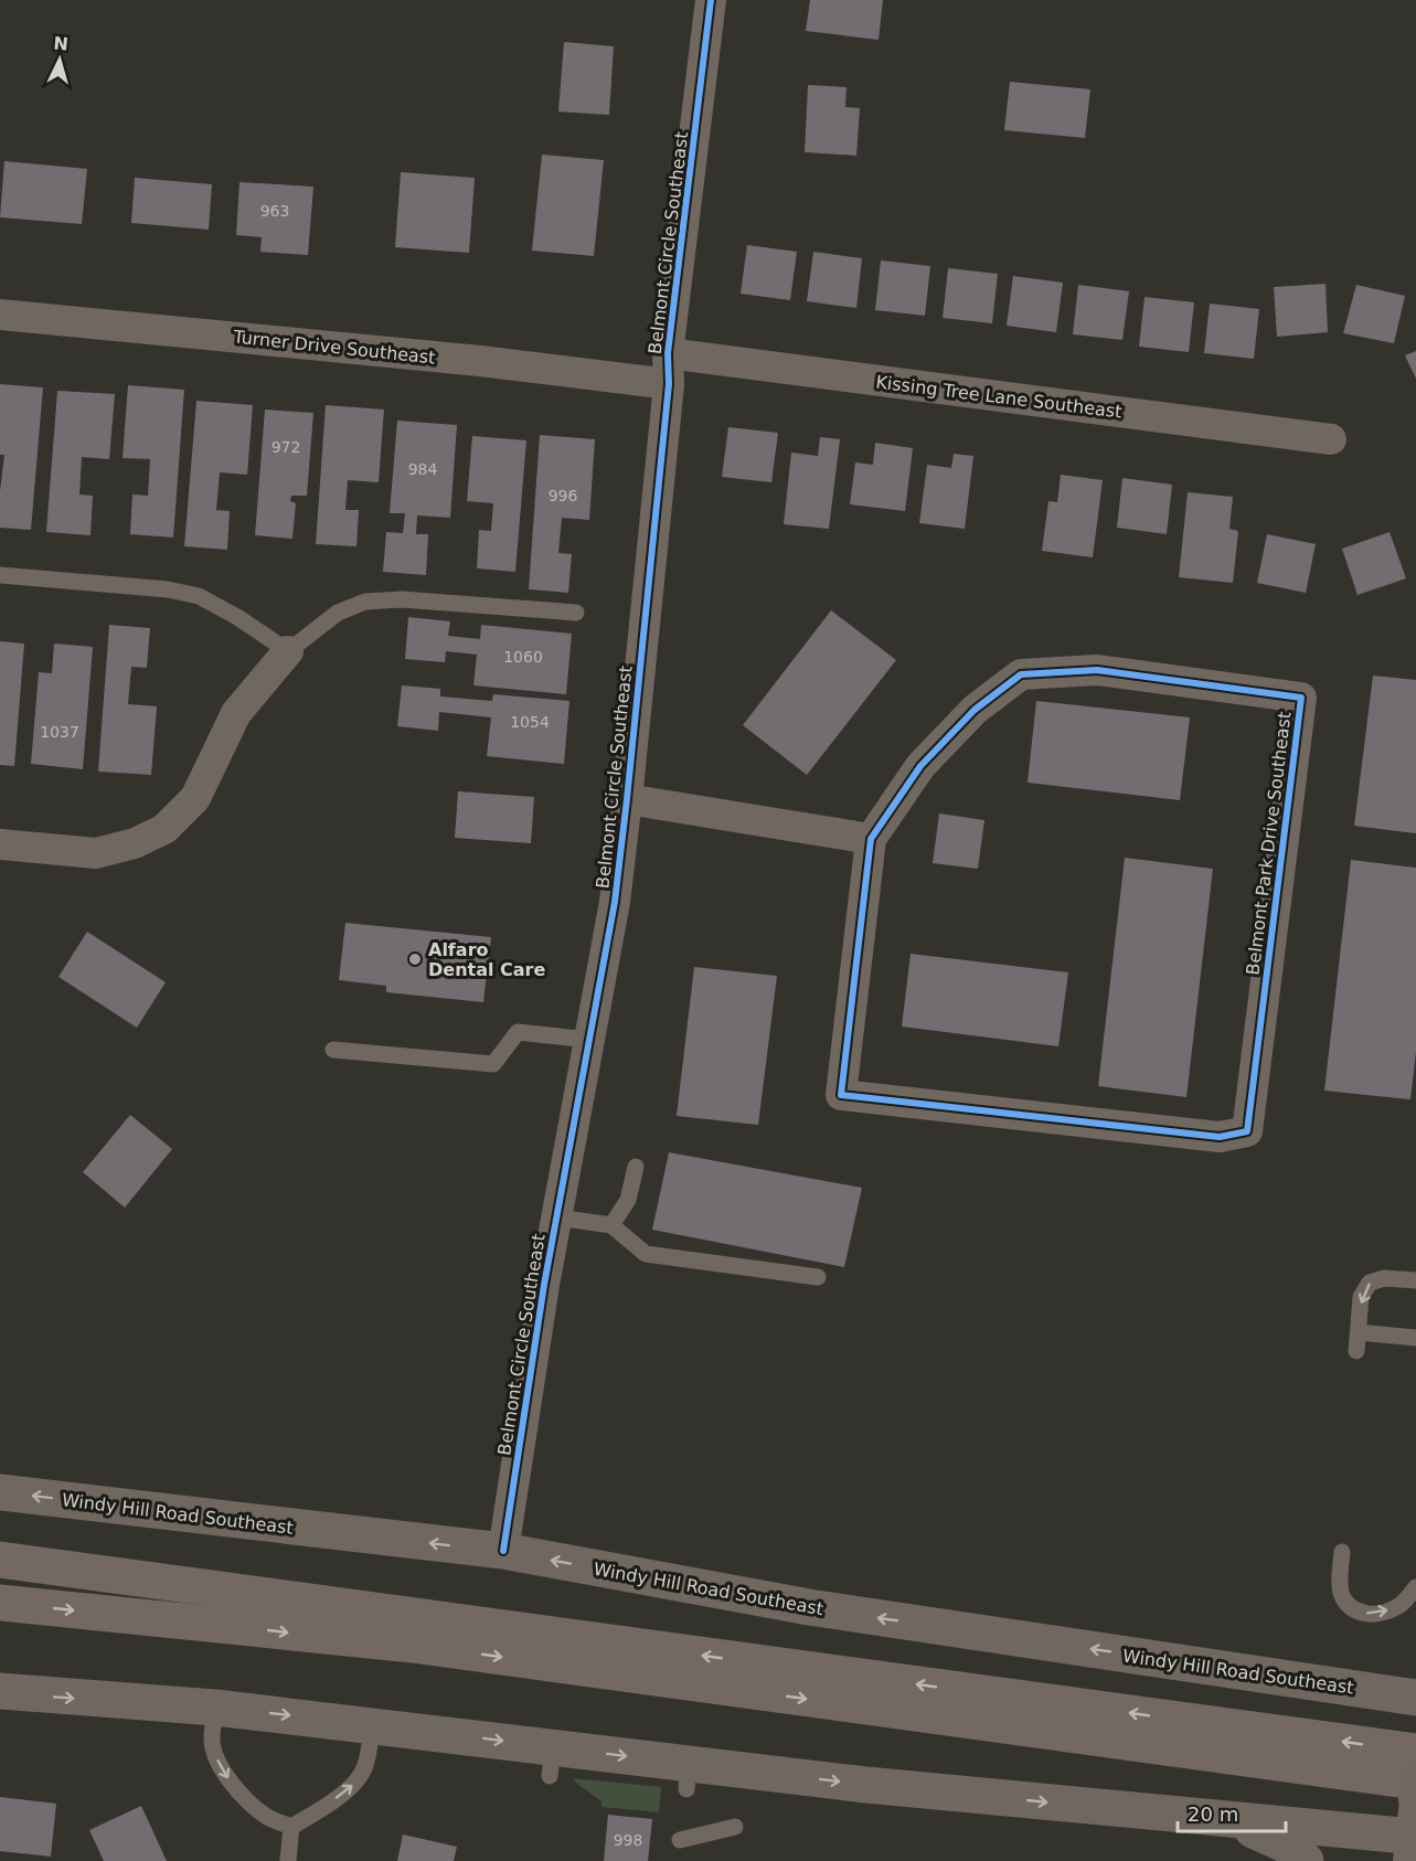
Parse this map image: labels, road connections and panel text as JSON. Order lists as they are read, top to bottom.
{
  "streets": {
    "street": [
      "Belmont Circle Southeast",
      "Turner Drive Southeast",
      "Kissing Tree Lane Southeast",
      "Belmont Park Drive Southeast",
      "Windy Hill Road Southeast"
    ]
  },
  "crossings": [
    ["Belmont Circle Southeast", "Turner Drive Southeast"],
    ["Belmont Circle Southeast", "Kissing Tree Lane Southeast"],
    ["Belmont Circle Southeast", "Windy Hill Road Southeast"]
  ],
  "places": ["Alfaro Dental Care"],
  "house_numbers": [
    "963",
    "972",
    "984",
    "996",
    "1060",
    "1054",
    "1037",
    "998"
  ],
  "scale_bar": "20 m",
  "north": "top"
}
